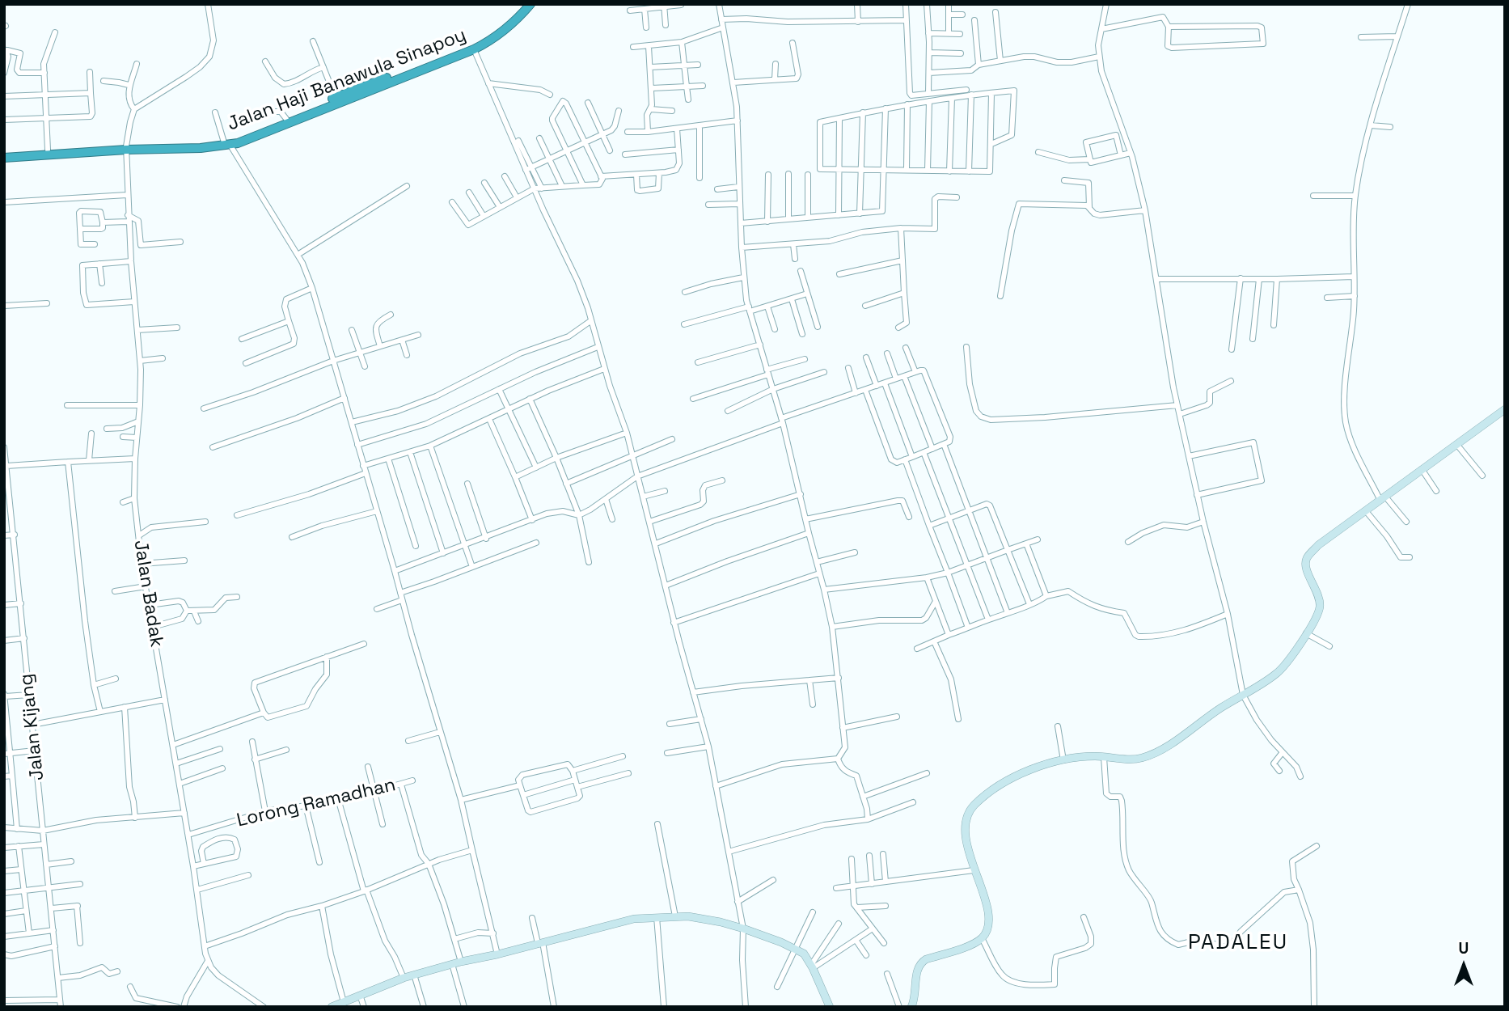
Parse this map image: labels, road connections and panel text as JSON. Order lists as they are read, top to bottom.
{
  "streets": {
    "highway": ["Jalan Haji Banawula Sinapoy"],
    "street": ["Jalan Badak", "Jalan Kijang", "Lorong Ramadhan"]
  },
  "crossings": [
    ["Jalan Haji Banawula Sinapoy", "Jalan Badak"],
    ["Jalan Badak", "Lorong Ramadhan"]
  ],
  "districts": ["PADALEU"],
  "north": "top"
}
